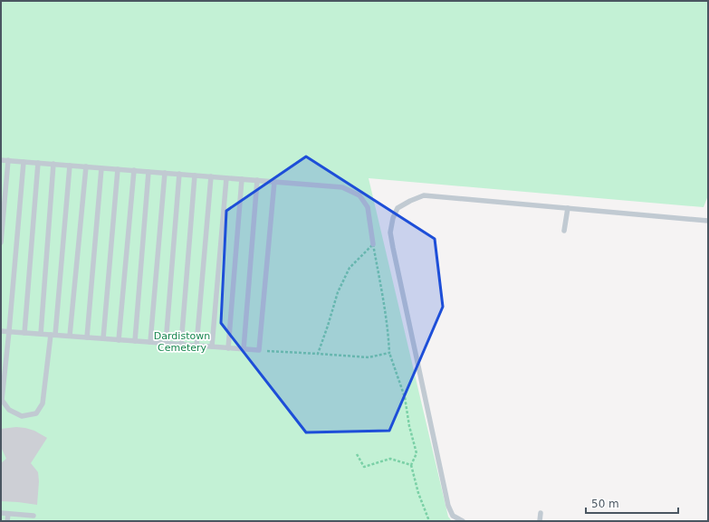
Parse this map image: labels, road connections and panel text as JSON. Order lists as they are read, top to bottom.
{
  "parks": ["Dardistown Cemetery"],
  "scale_bar": "50 m"
}
